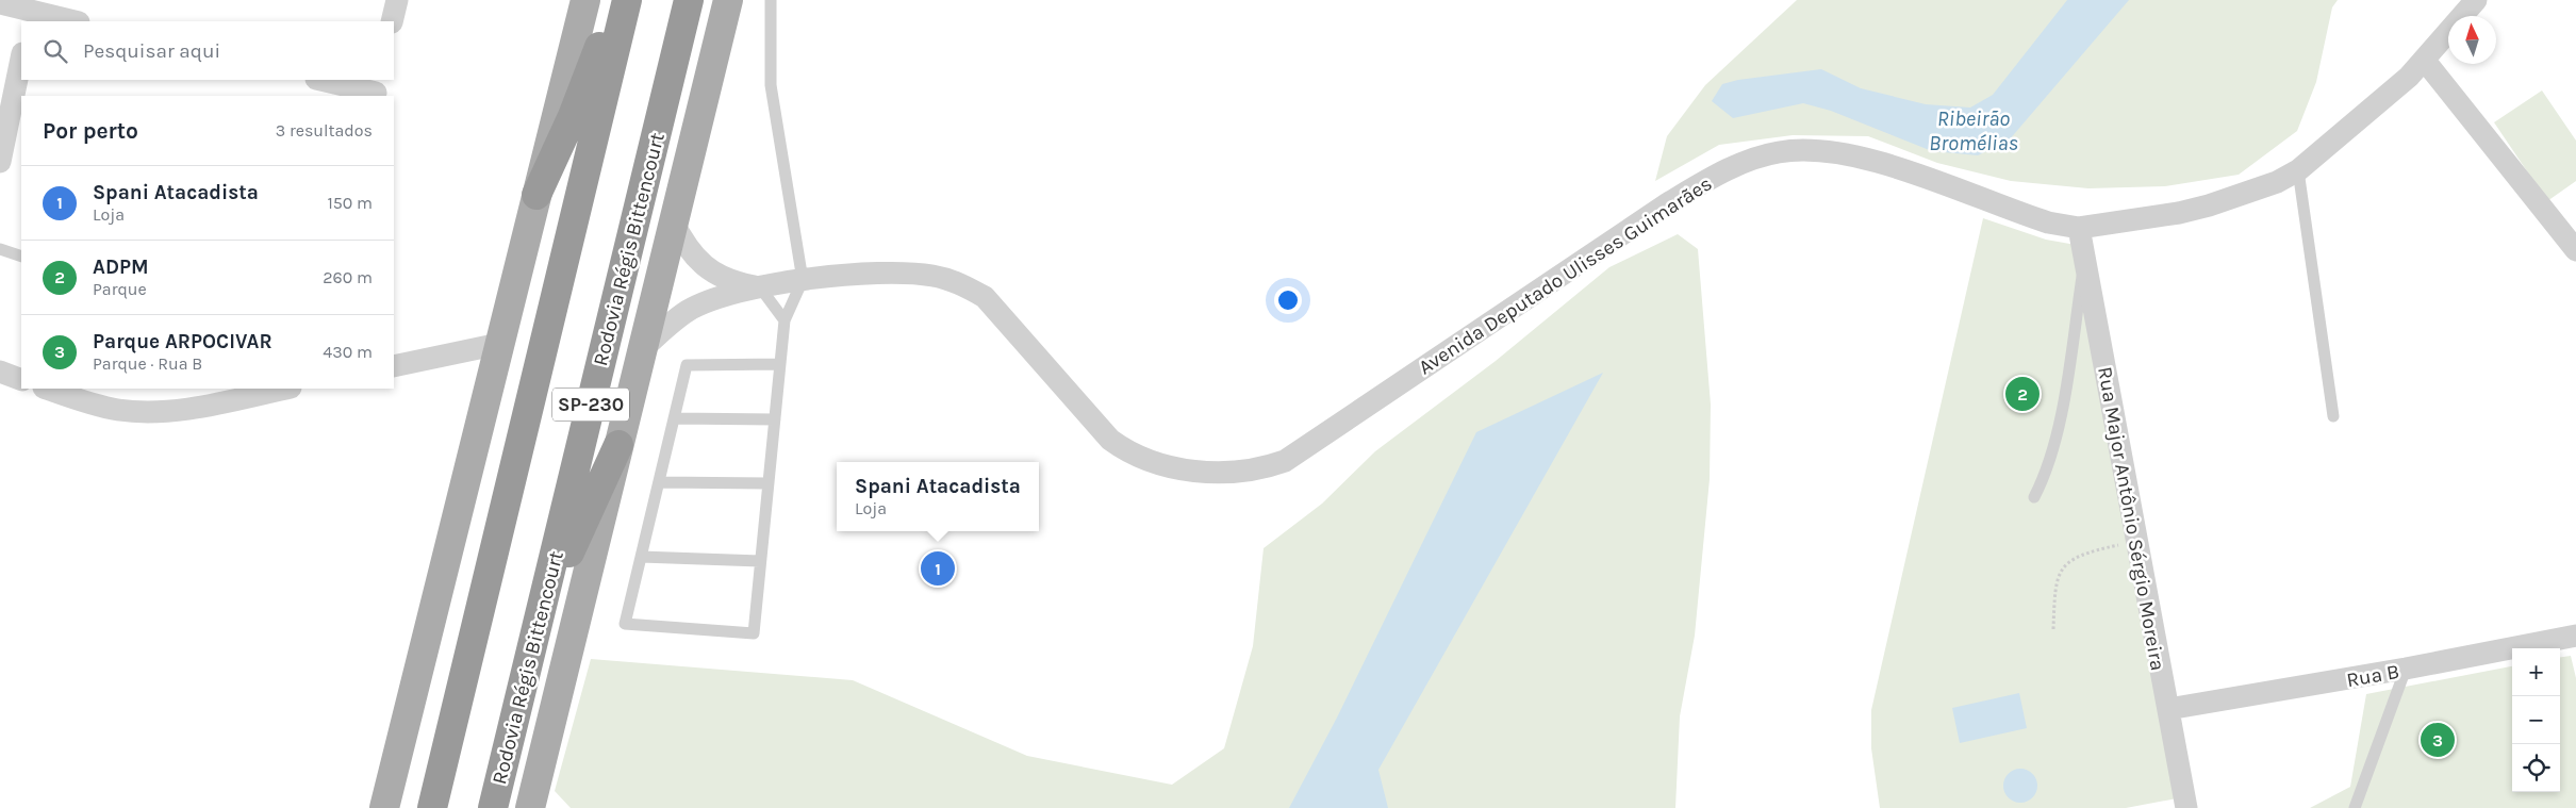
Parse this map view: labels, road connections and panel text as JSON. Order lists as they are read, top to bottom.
{
  "streets": {
    "highway": ["Rodovia Régis Bittencourt", "SP-230"],
    "street": ["Avenida Deputado Ulisses Guimarães", "Rua Major Antônio Sérgio Moreira", "Rua B"]
  },
  "crossings": [
    ["Avenida Deputado Ulisses Guimarães", "Rua Major Antônio Sérgio Moreira"],
    ["Rua Major Antônio Sérgio Moreira", "Rua B"]
  ],
  "water": ["Ribeirão Bromélias"],
  "north": "top",
  "page": {
    "search": "Pesquisar aqui",
    "heading": ["Por perto", "3 resultados"],
    "list": [
      {
        "mark": "1",
        "name": "Spani Atacadista",
        "note": "Loja",
        "value": "150 m"
      },
      {
        "mark": "2",
        "name": "ADPM",
        "note": "Parque",
        "value": "260 m"
      },
      {
        "mark": "3",
        "name": "Parque ARPOCIVAR",
        "note": "Parque · Rua B",
        "value": "430 m"
      }
    ],
    "pins": ["2", "1", "3"],
    "popup": ["Spani Atacadista", "Loja"],
    "map_buttons": ["+", "−"]
  }
}
